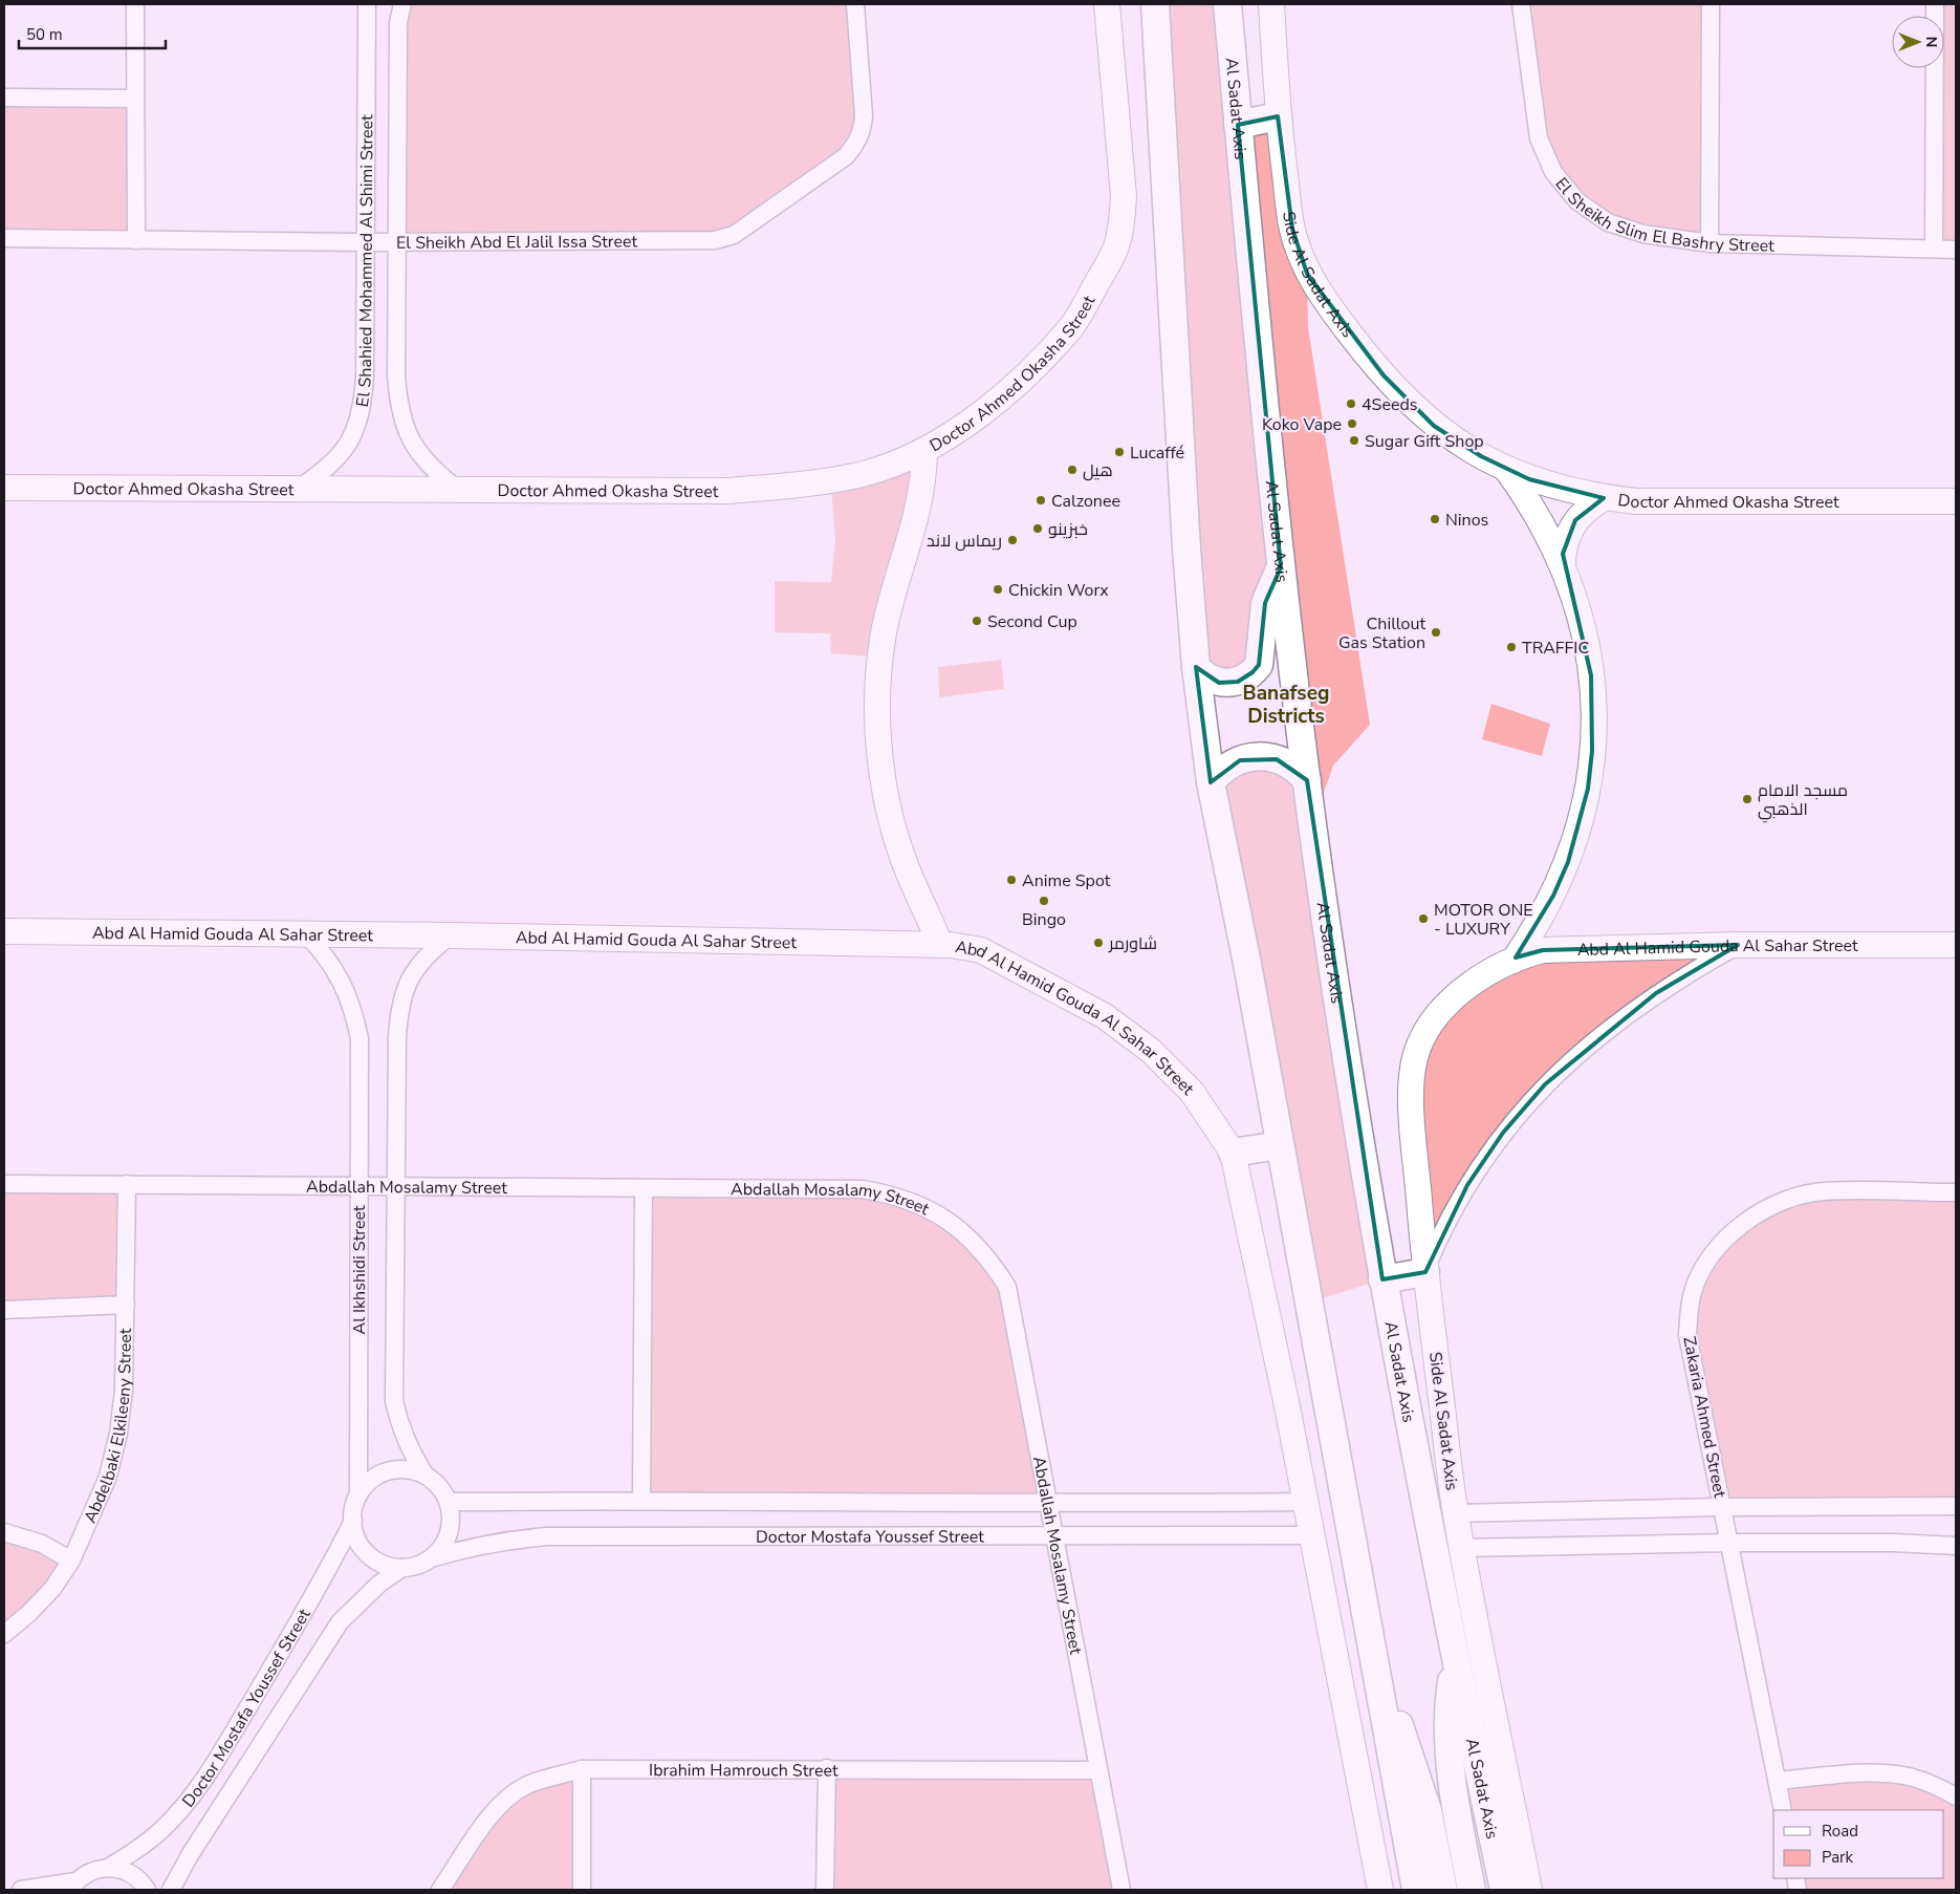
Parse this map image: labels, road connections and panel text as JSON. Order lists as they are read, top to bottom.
{
  "streets": {
    "main road": ["Al Sadat Axis"],
    "street": [
      "El Sheikh Slim El Bashry Street",
      "El Sheikh Abd El Jalil Issa Street",
      "El Shahied Mohammed Al Shimi Street",
      "Side Al Sadat Axis",
      "Doctor Ahmed Okasha Street",
      "Abd Al Hamid Gouda Al Sahar Street",
      "Abdallah Mosalamy Street",
      "Al Ikhshidi Street",
      "Zakaria Ahmed Street",
      "Abdelbaki Elkileeny Street",
      "Doctor Mostafa Youssef Street",
      "Ibrahim Hamrouch Street"
    ]
  },
  "crossings": [
    ["El Sheikh Abd El Jalil Issa Street", "El Shahied Mohammed Al Shimi Street"],
    ["El Shahied Mohammed Al Shimi Street", "Doctor Ahmed Okasha Street"],
    ["Side Al Sadat Axis", "Doctor Ahmed Okasha Street"],
    ["Side Al Sadat Axis", "Abd Al Hamid Gouda Al Sahar Street"],
    ["Abd Al Hamid Gouda Al Sahar Street", "Al Ikhshidi Street"],
    ["Abdallah Mosalamy Street", "Al Ikhshidi Street"],
    ["Abdallah Mosalamy Street", "Abdelbaki Elkileeny Street"],
    ["Abdallah Mosalamy Street", "Doctor Mostafa Youssef Street"],
    ["Abdallah Mosalamy Street", "Ibrahim Hamrouch Street"],
    ["Al Ikhshidi Street", "Doctor Mostafa Youssef Street"]
  ],
  "districts": ["Banafseg Districts"],
  "places": [
    "4Seeds",
    "Koko Vape",
    "Sugar Gift Shop",
    "Lucaffé",
    "هيل",
    "Calzonee",
    "Ninos",
    "خبزينو",
    "ريماس لاند",
    "Chickin Worx",
    "Second Cup",
    "Chillout Gas Station",
    "TRAFFIC",
    "مسجد الامام الذهبي",
    "Anime Spot",
    "Bingo",
    "MOTOR ONE - LUXURY",
    "شاورمر"
  ],
  "legend": ["Road", "Park"],
  "scale_bar": "50 m",
  "north": "right"
}
